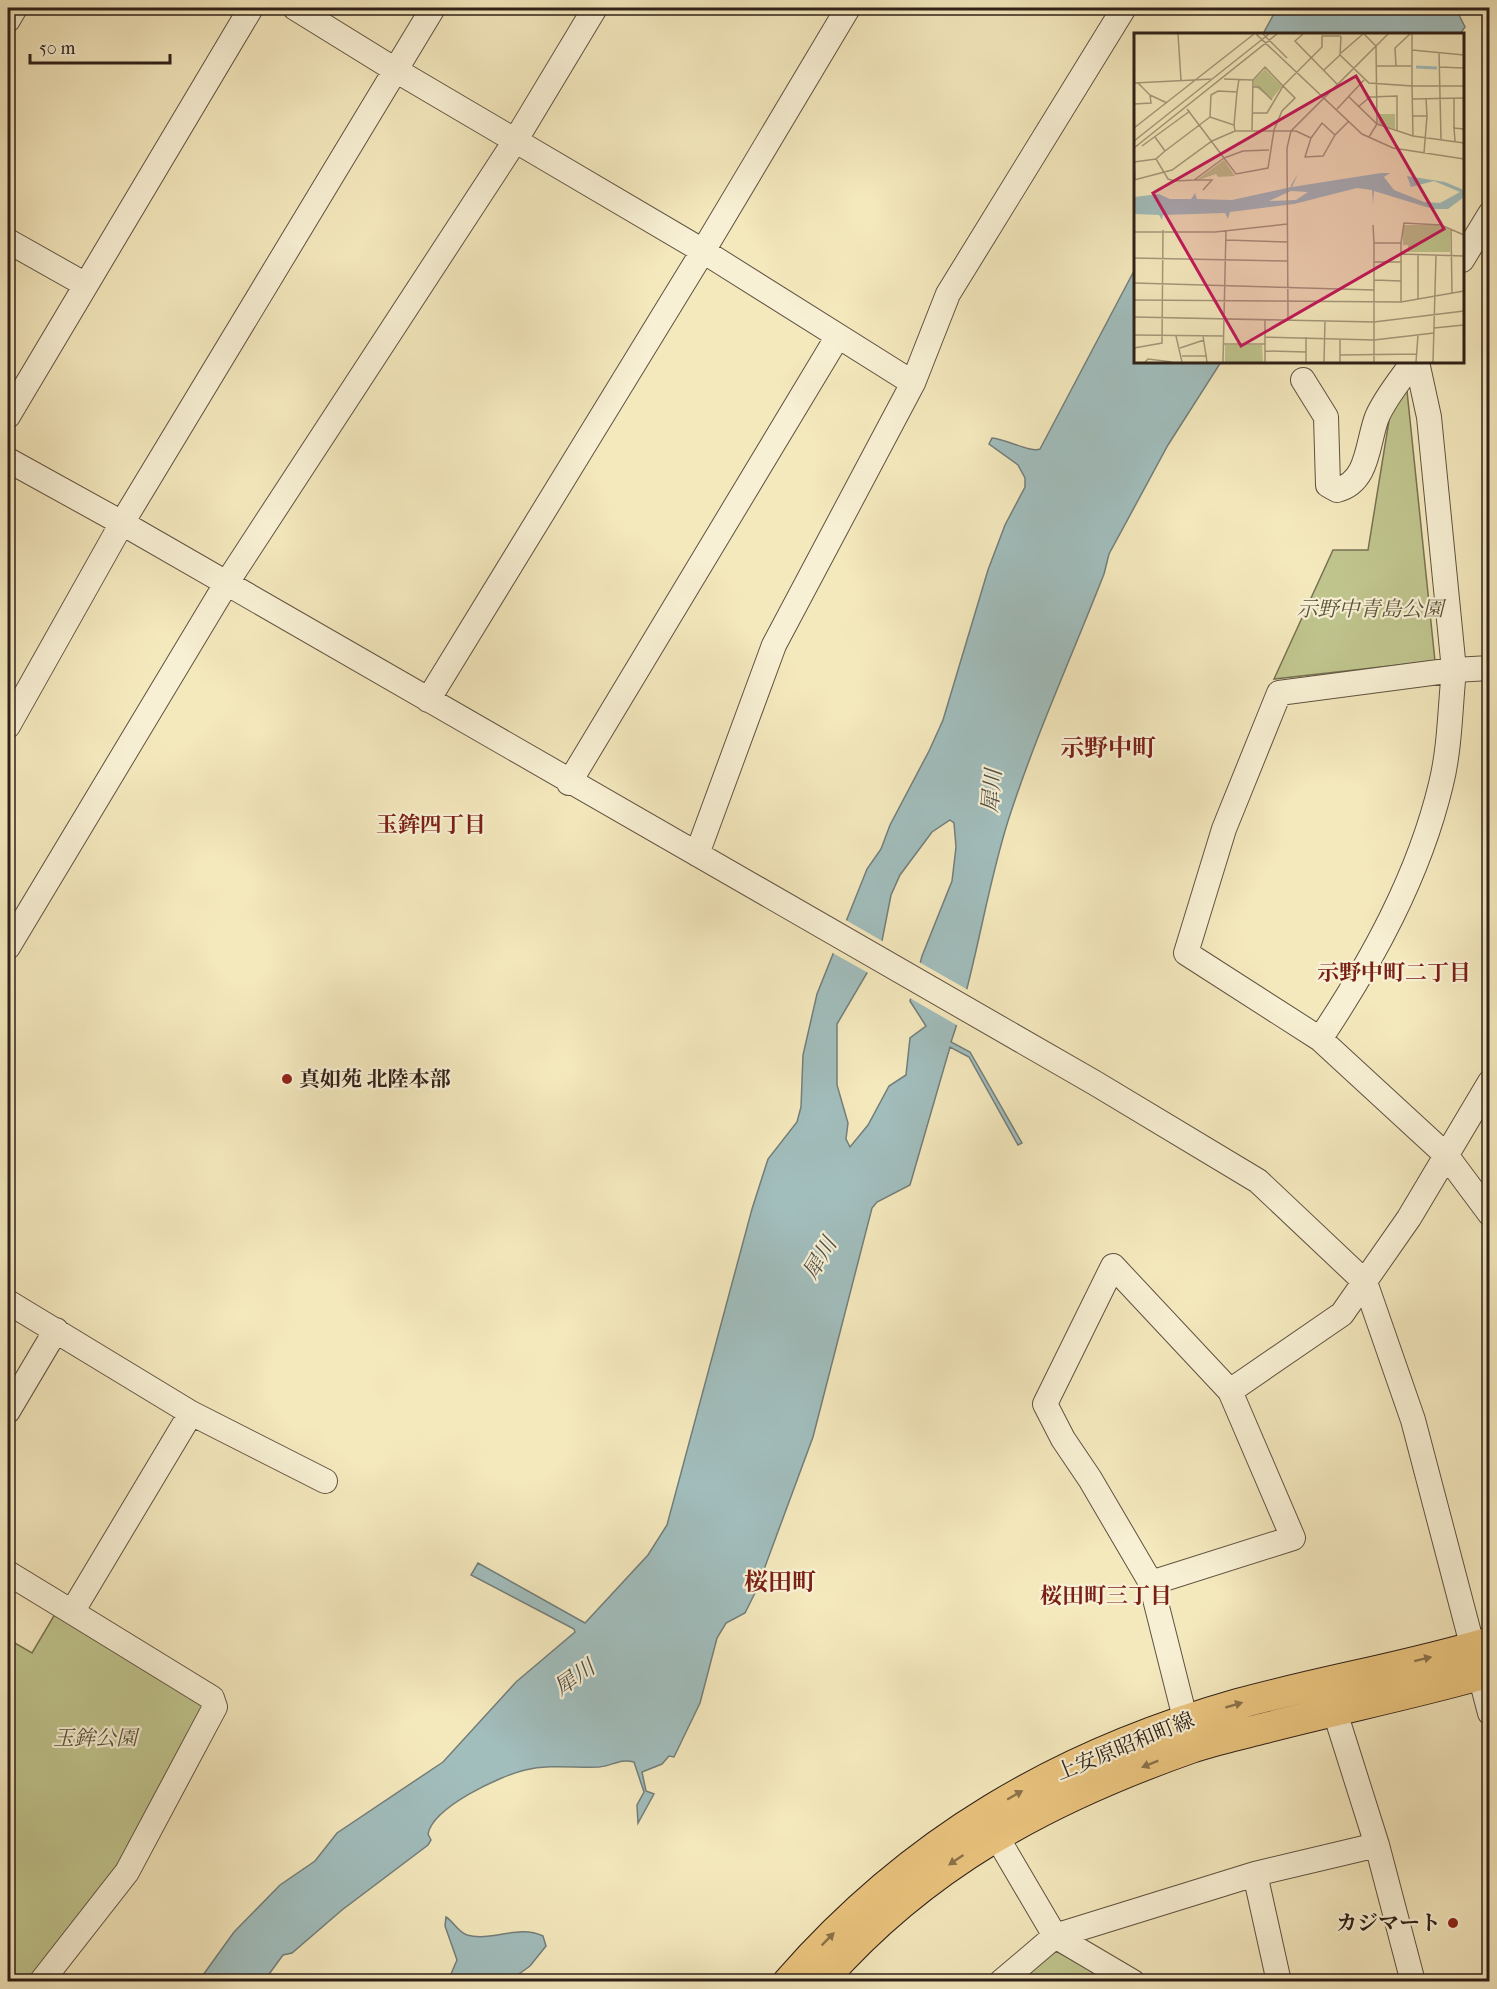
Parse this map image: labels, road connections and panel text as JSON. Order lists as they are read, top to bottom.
{
  "streets": {
    "main road": ["上安原昭和町線"]
  },
  "districts": [
    "示野中町",
    "玉鉾四丁目",
    "示野中町二丁目",
    "桜田町",
    "桜田町三丁目"
  ],
  "water": ["犀川"],
  "parks": ["示野中青島公園", "玉鉾公園"],
  "places": ["真如苑 北陸本部", "カジマート"],
  "scale_bar": "50 m"
}
